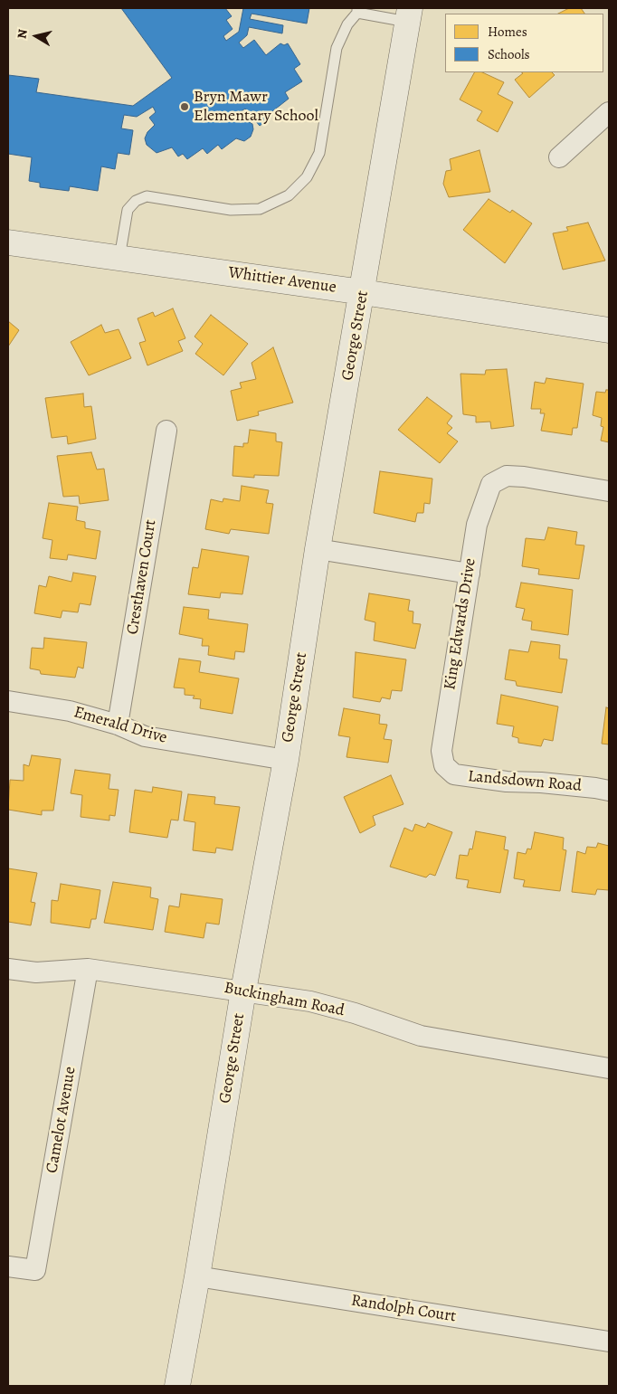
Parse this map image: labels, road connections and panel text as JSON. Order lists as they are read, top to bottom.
{
  "streets": {
    "street": [
      "Whittier Avenue",
      "George Street",
      "Cresthaven Court",
      "King Edwards Drive",
      "Emerald Drive",
      "Landsdown Road",
      "Buckingham Road",
      "Camelot Avenue",
      "Randolph Court"
    ]
  },
  "crossings": [
    ["Whittier Avenue", "George Street"],
    ["George Street", "Emerald Drive"],
    ["George Street", "Buckingham Road"],
    ["George Street", "Randolph Court"],
    ["Cresthaven Court", "Emerald Drive"],
    ["King Edwards Drive", "Landsdown Road"],
    ["Buckingham Road", "Camelot Avenue"]
  ],
  "places": ["Bryn Mawr Elementary School"],
  "legend": ["Homes", "Schools"],
  "north": "left"
}
